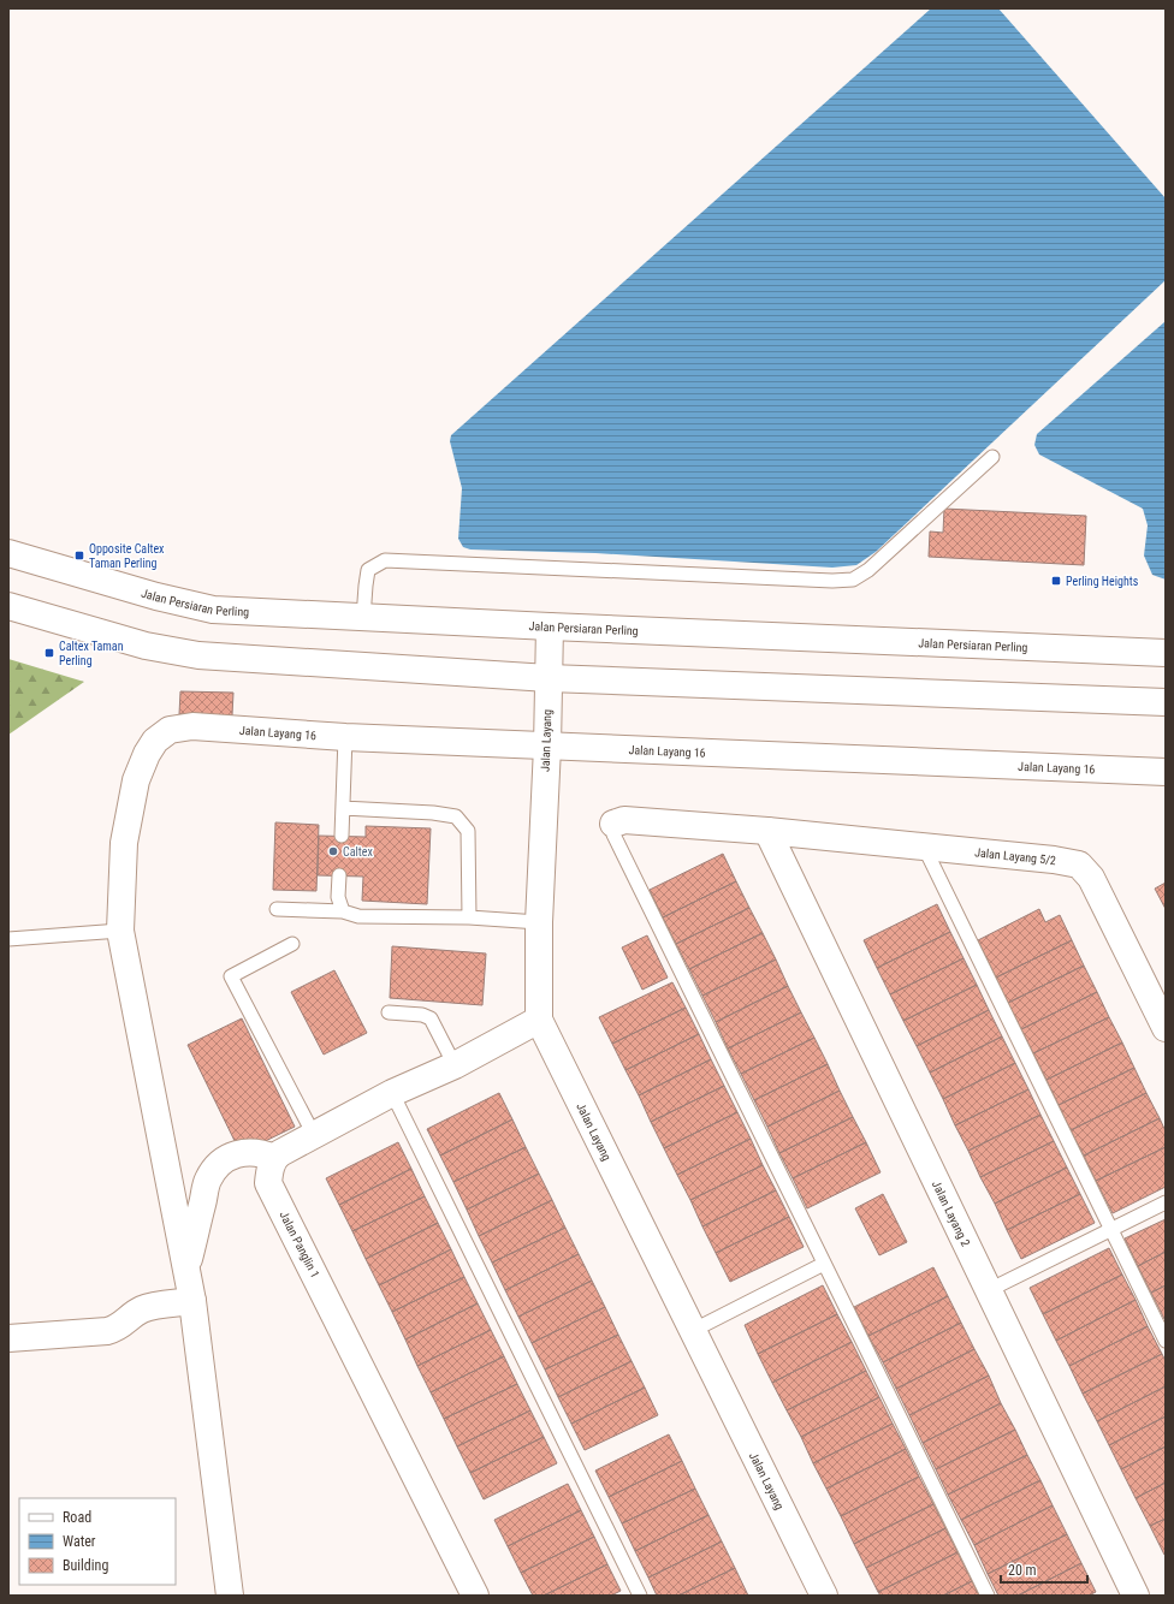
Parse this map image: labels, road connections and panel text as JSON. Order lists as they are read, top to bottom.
{
  "streets": {
    "street": [
      "Jalan Persiaran Perling",
      "Jalan Layang 16",
      "Jalan Layang",
      "Jalan Layang 5/2",
      "Jalan Layang 2",
      "Jalan Panglin 1"
    ]
  },
  "crossings": [
    ["Jalan Persiaran Perling", "Jalan Layang"],
    ["Jalan Layang 16", "Jalan Layang"],
    ["Jalan Layang 5/2", "Jalan Layang 2"]
  ],
  "places": {
    "transit": ["Opposite Caltex Taman Perling", "Perling Heights", "Caltex Taman Perling"],
    "other": ["Caltex"]
  },
  "legend": ["Road", "Water", "Building"],
  "scale_bar": "20 m"
}
